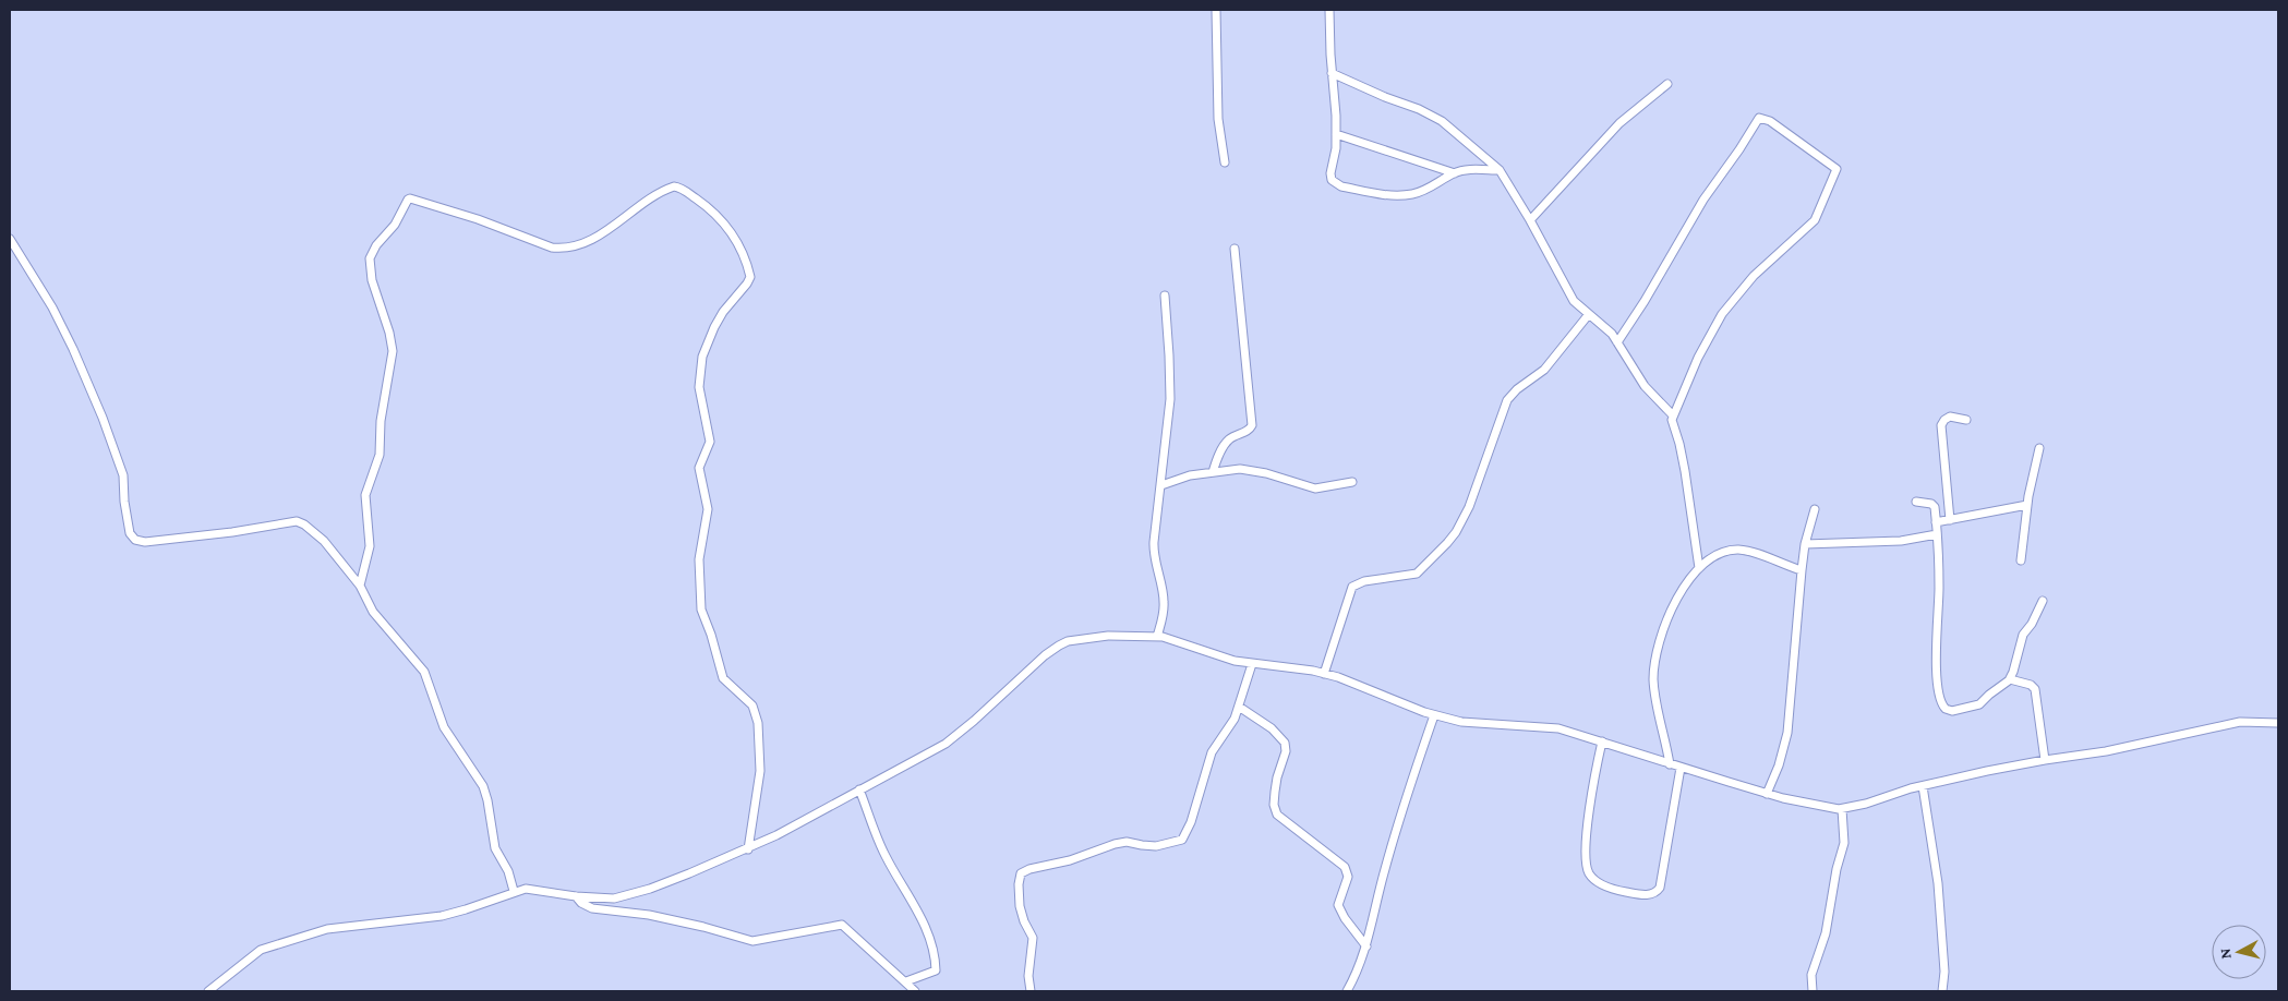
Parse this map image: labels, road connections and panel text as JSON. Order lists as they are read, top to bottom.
{
  "north": "left"
}
